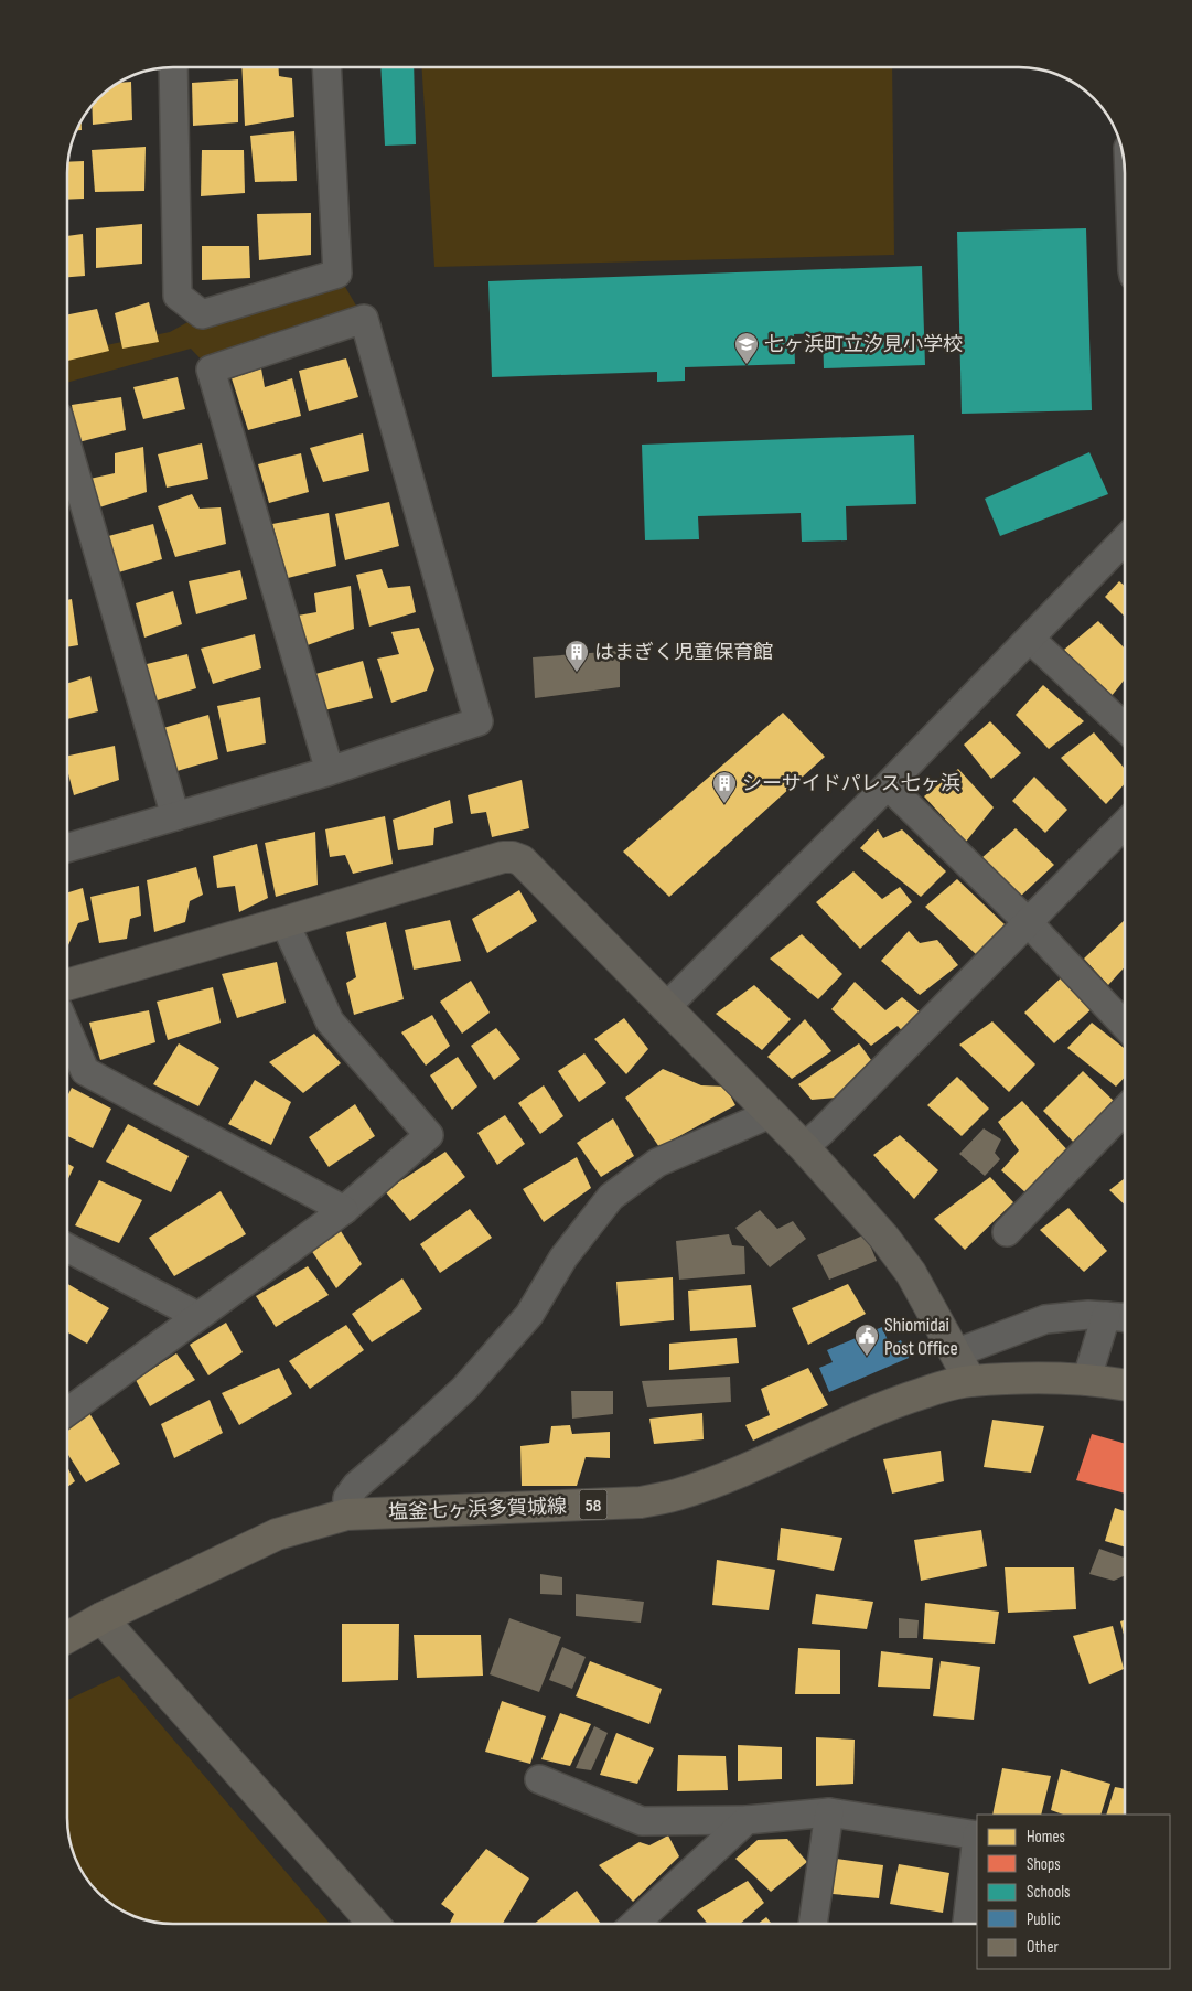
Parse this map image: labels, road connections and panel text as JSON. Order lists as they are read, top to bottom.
{
  "streets": {
    "main road": ["58", "塩釜七ヶ浜多賀城線"]
  },
  "places": {
    "school or university": ["七ヶ浜町立汐見小学校"],
    "building": ["はまぎく児童保育館", "シーサイドパレス七ヶ浜"],
    "public building": ["Shiomidai Post Office"]
  },
  "legend": [
    "Homes",
    "Shops",
    "Schools",
    "Public",
    "Other"
  ]
}
